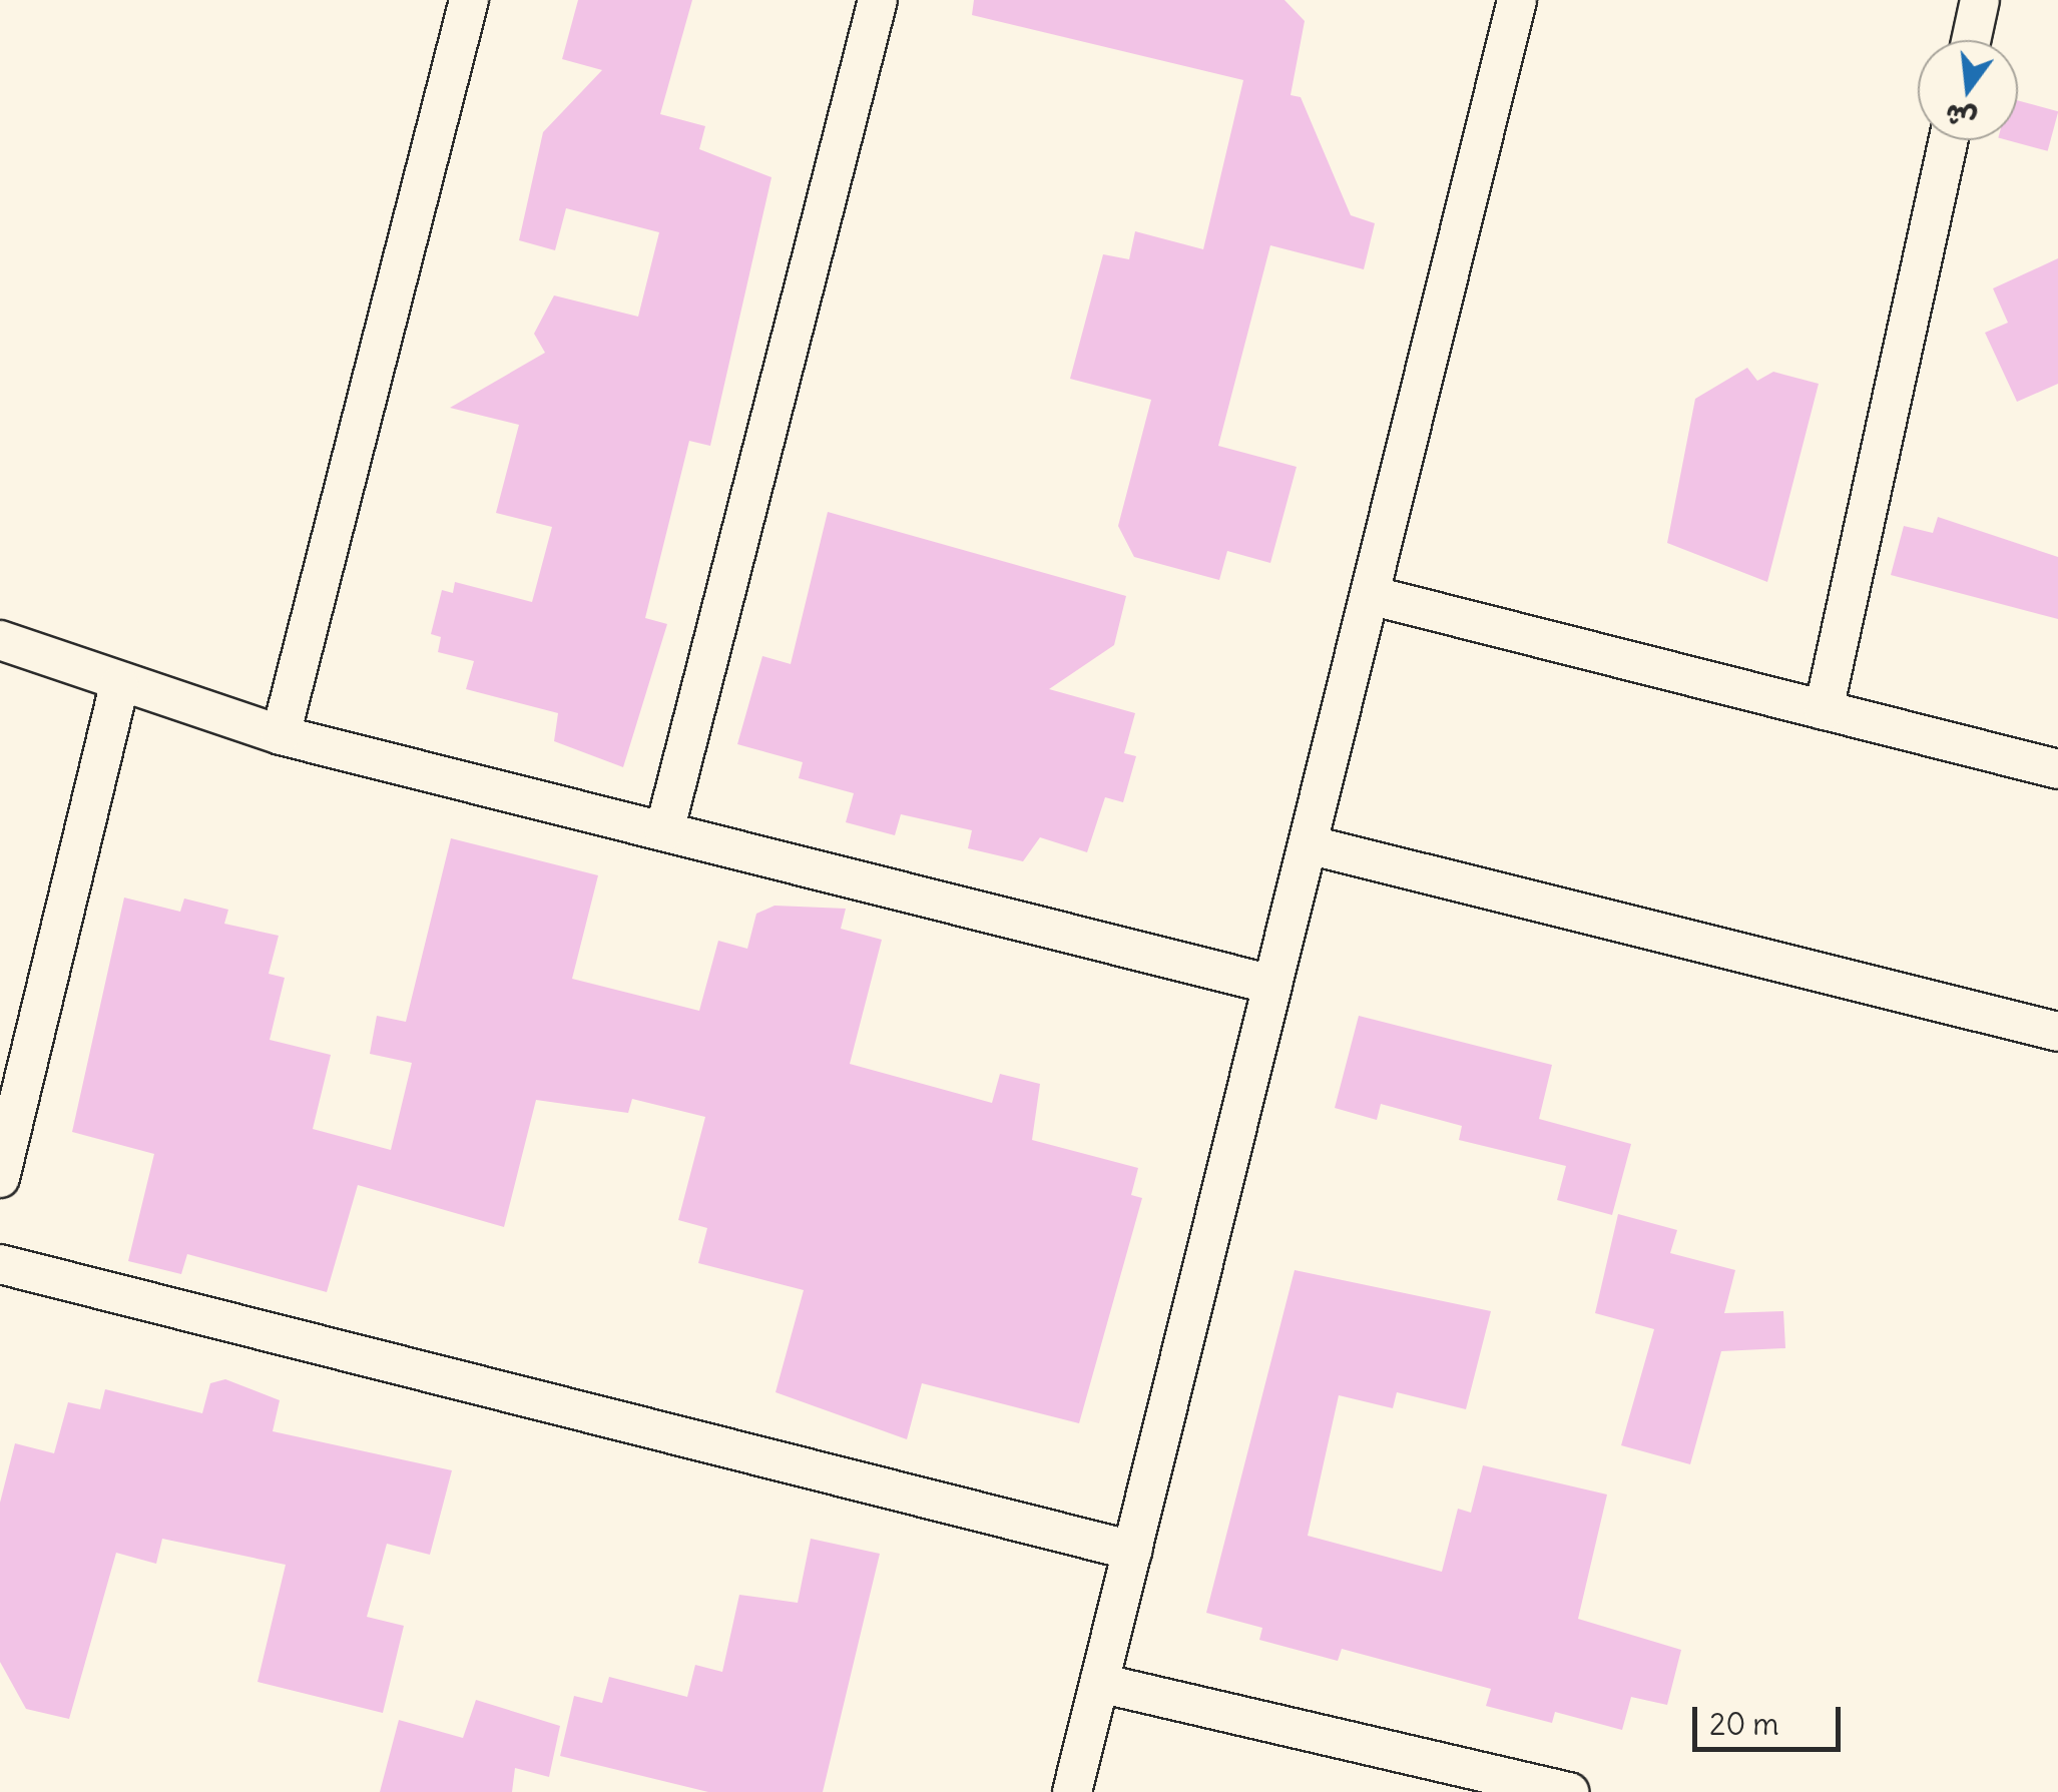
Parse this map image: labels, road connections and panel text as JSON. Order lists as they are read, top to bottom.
{
  "scale_bar": "20 m",
  "north": "bottom"
}
